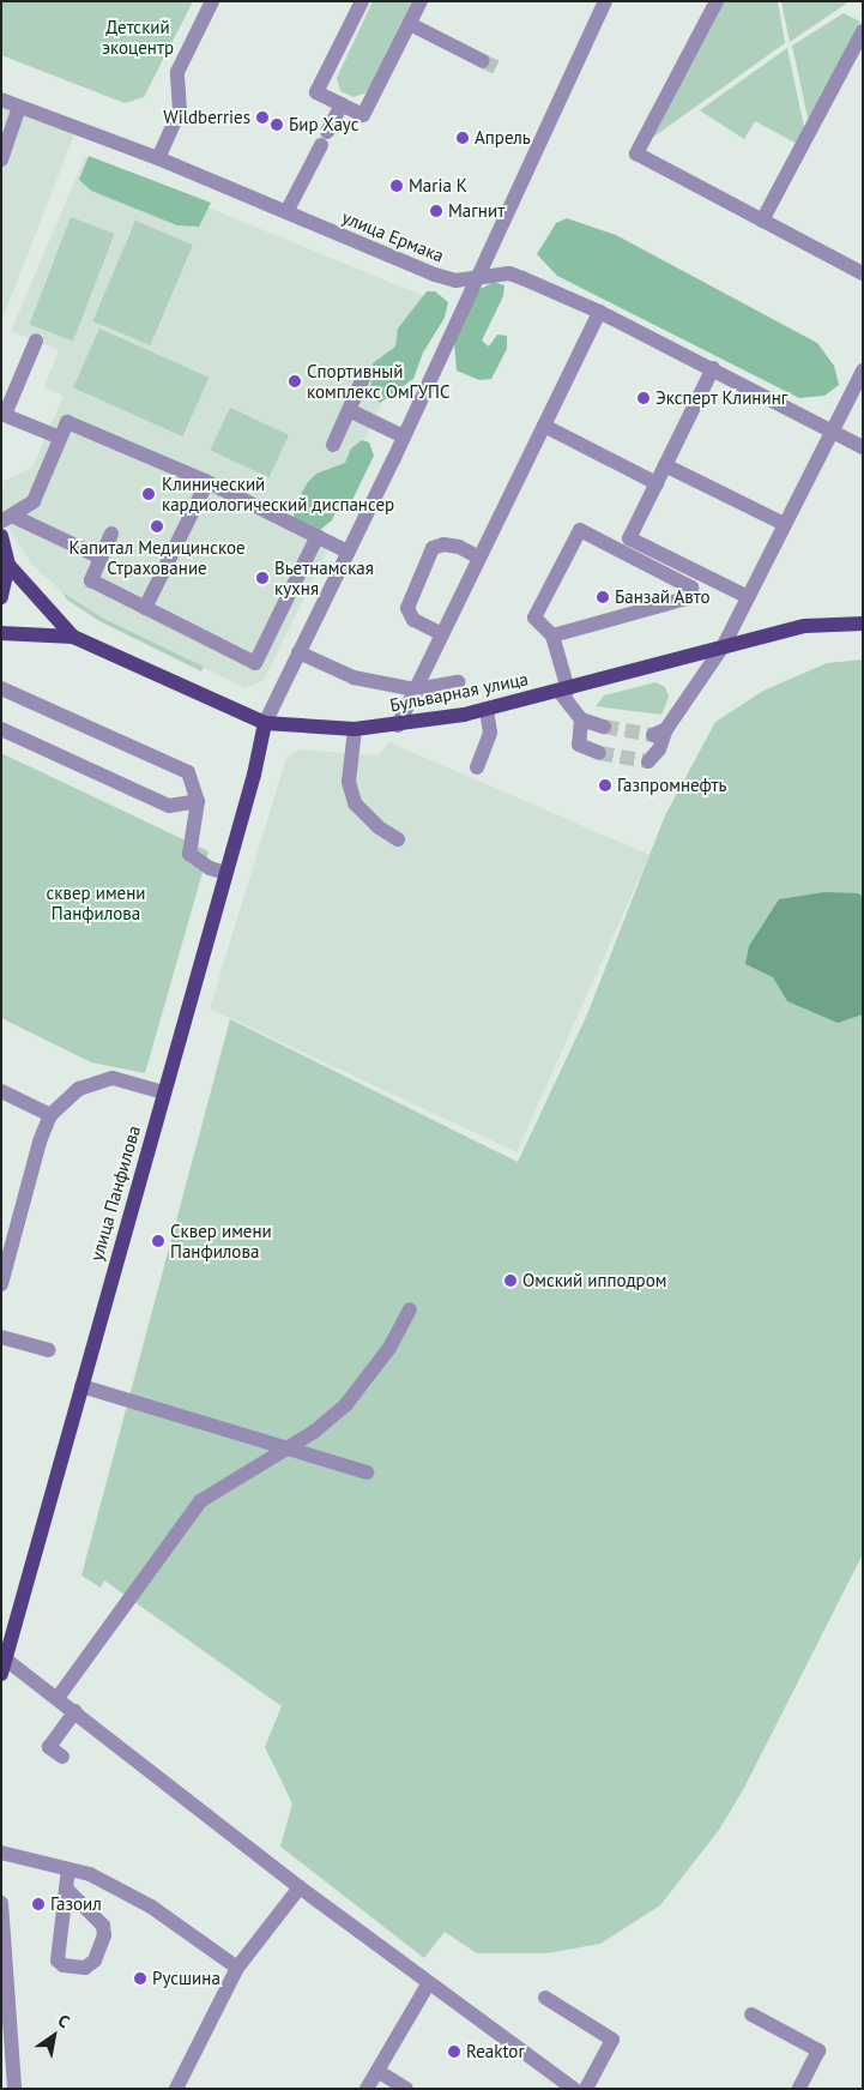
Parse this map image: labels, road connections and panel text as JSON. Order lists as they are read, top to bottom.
{
  "streets": {
    "main road": ["Бульварная улица", "улица Панфилова"],
    "street": ["улица Ермака"]
  },
  "crossings": [
    ["Бульварная улица", "улица Панфилова"]
  ],
  "parks": ["Детский экоцентр", "сквер имени Панфилова"],
  "places": [
    "Wildberries",
    "Бир Хаус",
    "Апрель",
    "Maria K",
    "Магнит",
    "Спортивный комплекс ОмГУПС",
    "Эксперт Клининг",
    "Клинический кардиологический диспансер",
    "Капитал Медицинское Страхование",
    "Вьетнамская кухня",
    "Банзай Авто",
    "Газпромнефть",
    "Сквер имени Панфилова",
    "Омский ипподром",
    "Газоил",
    "Русшина",
    "Reaktor"
  ],
  "north": "top right"
}
